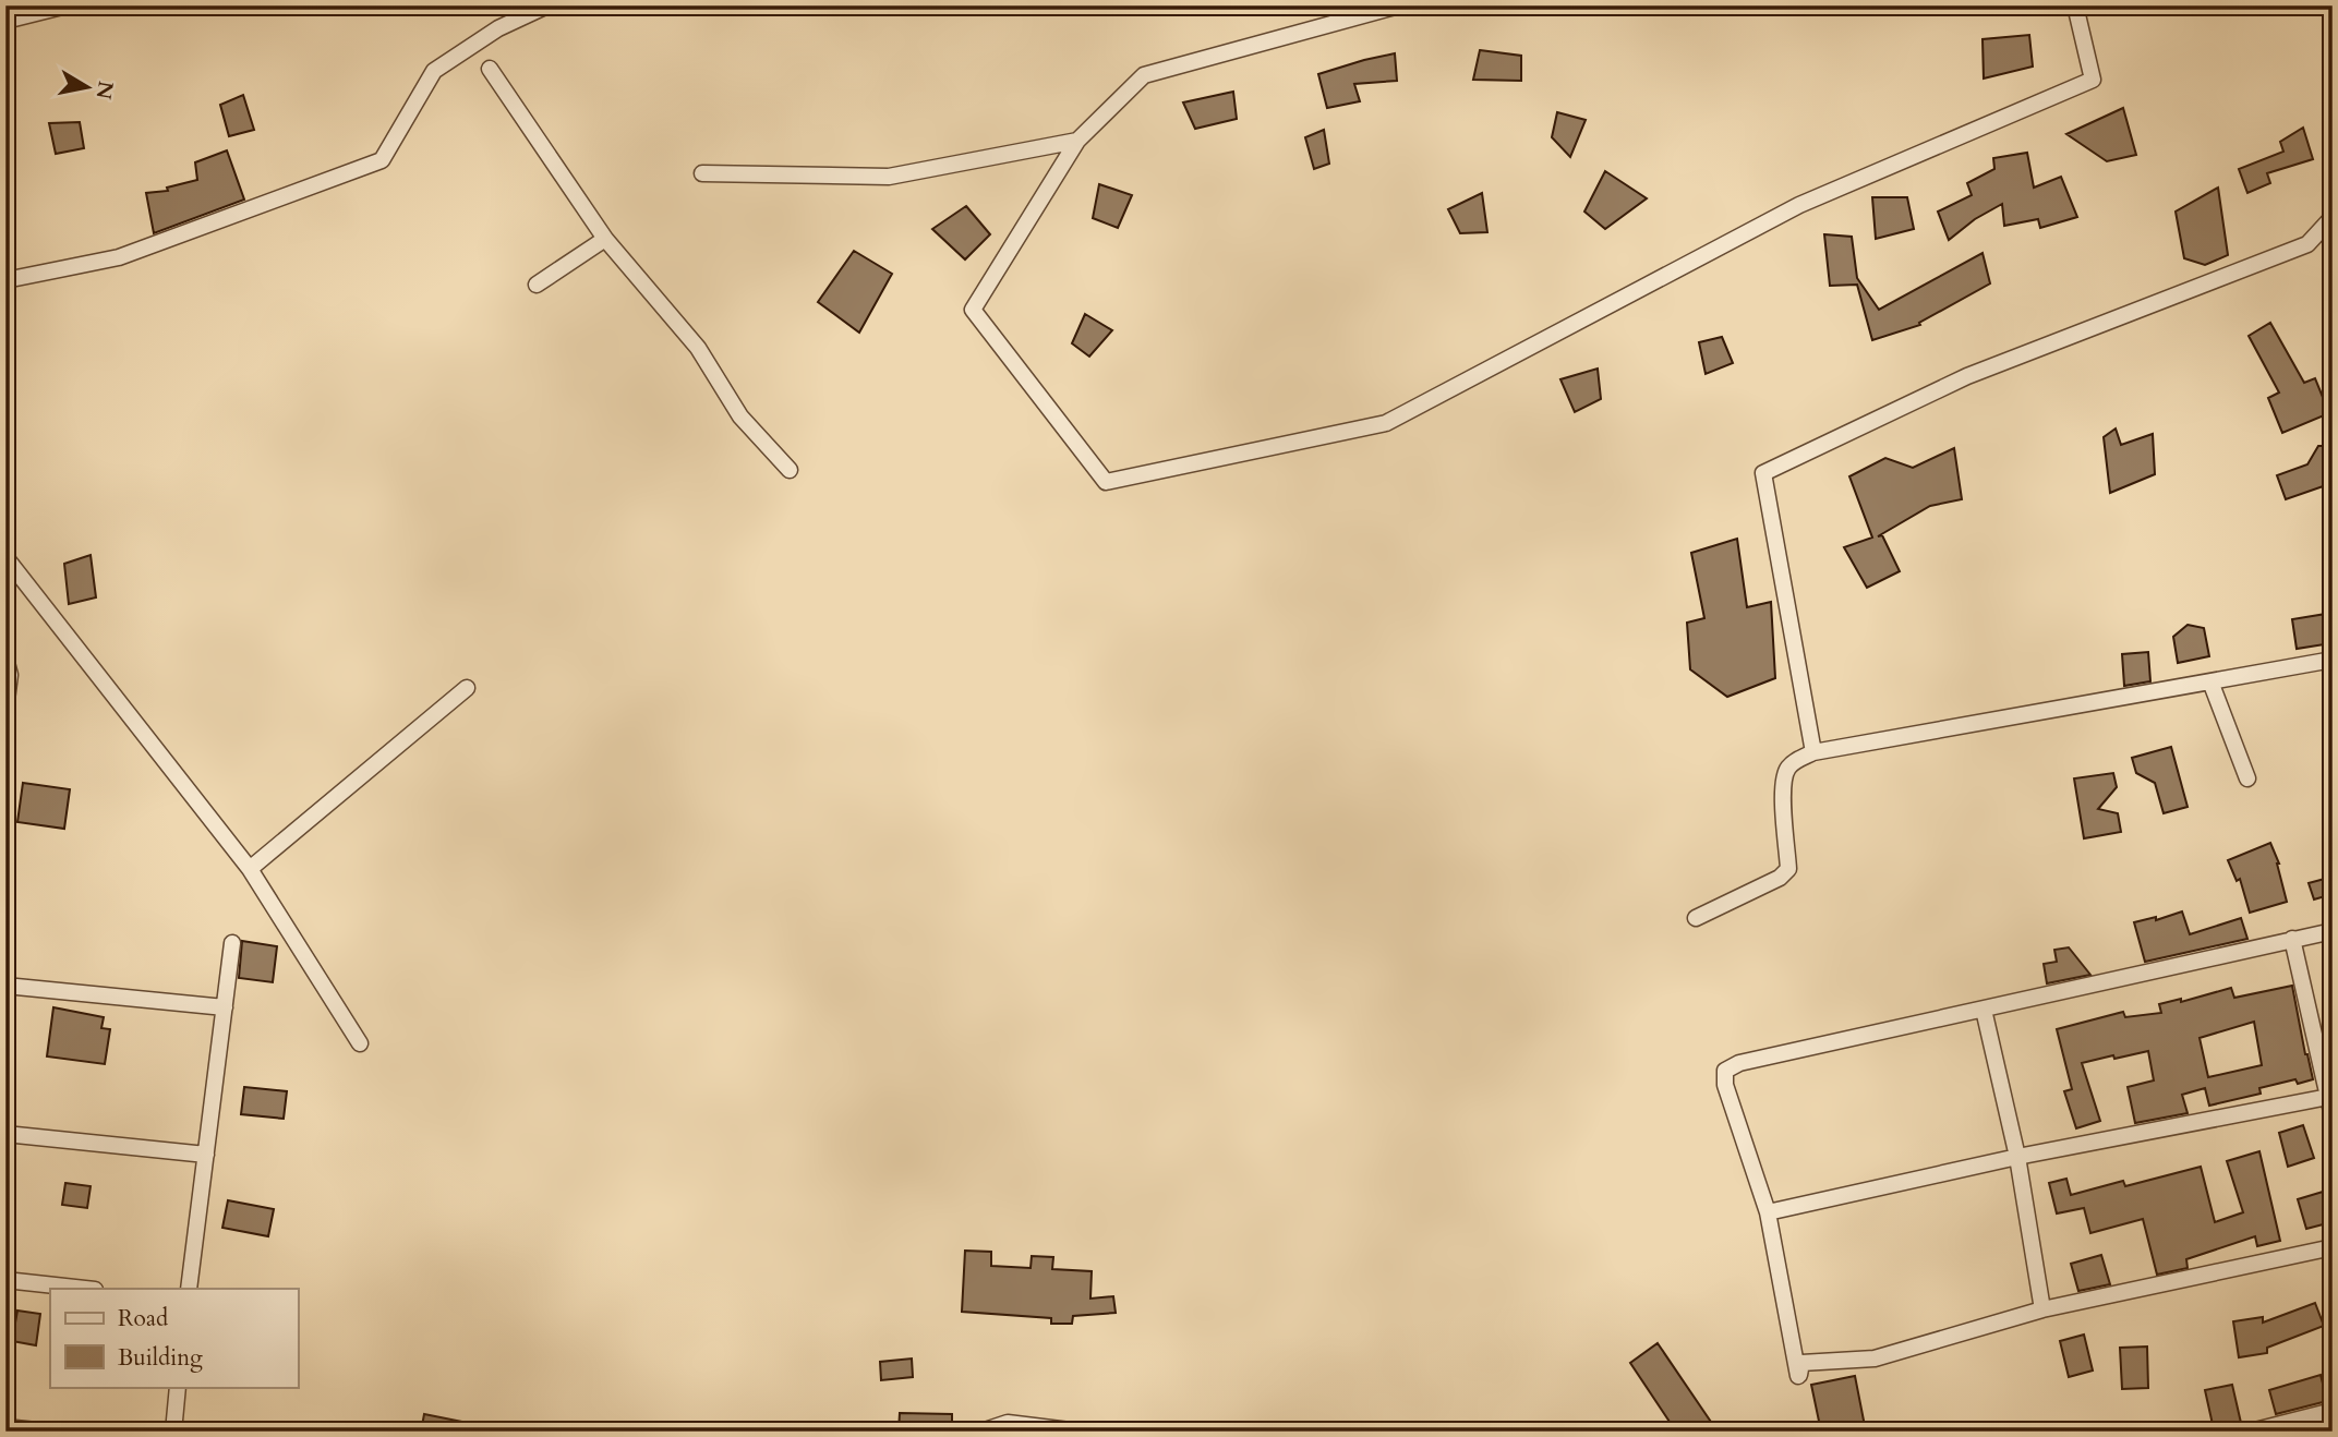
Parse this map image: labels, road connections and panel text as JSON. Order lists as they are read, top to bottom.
{
  "legend": ["Road", "Building"],
  "north": "right"
}
